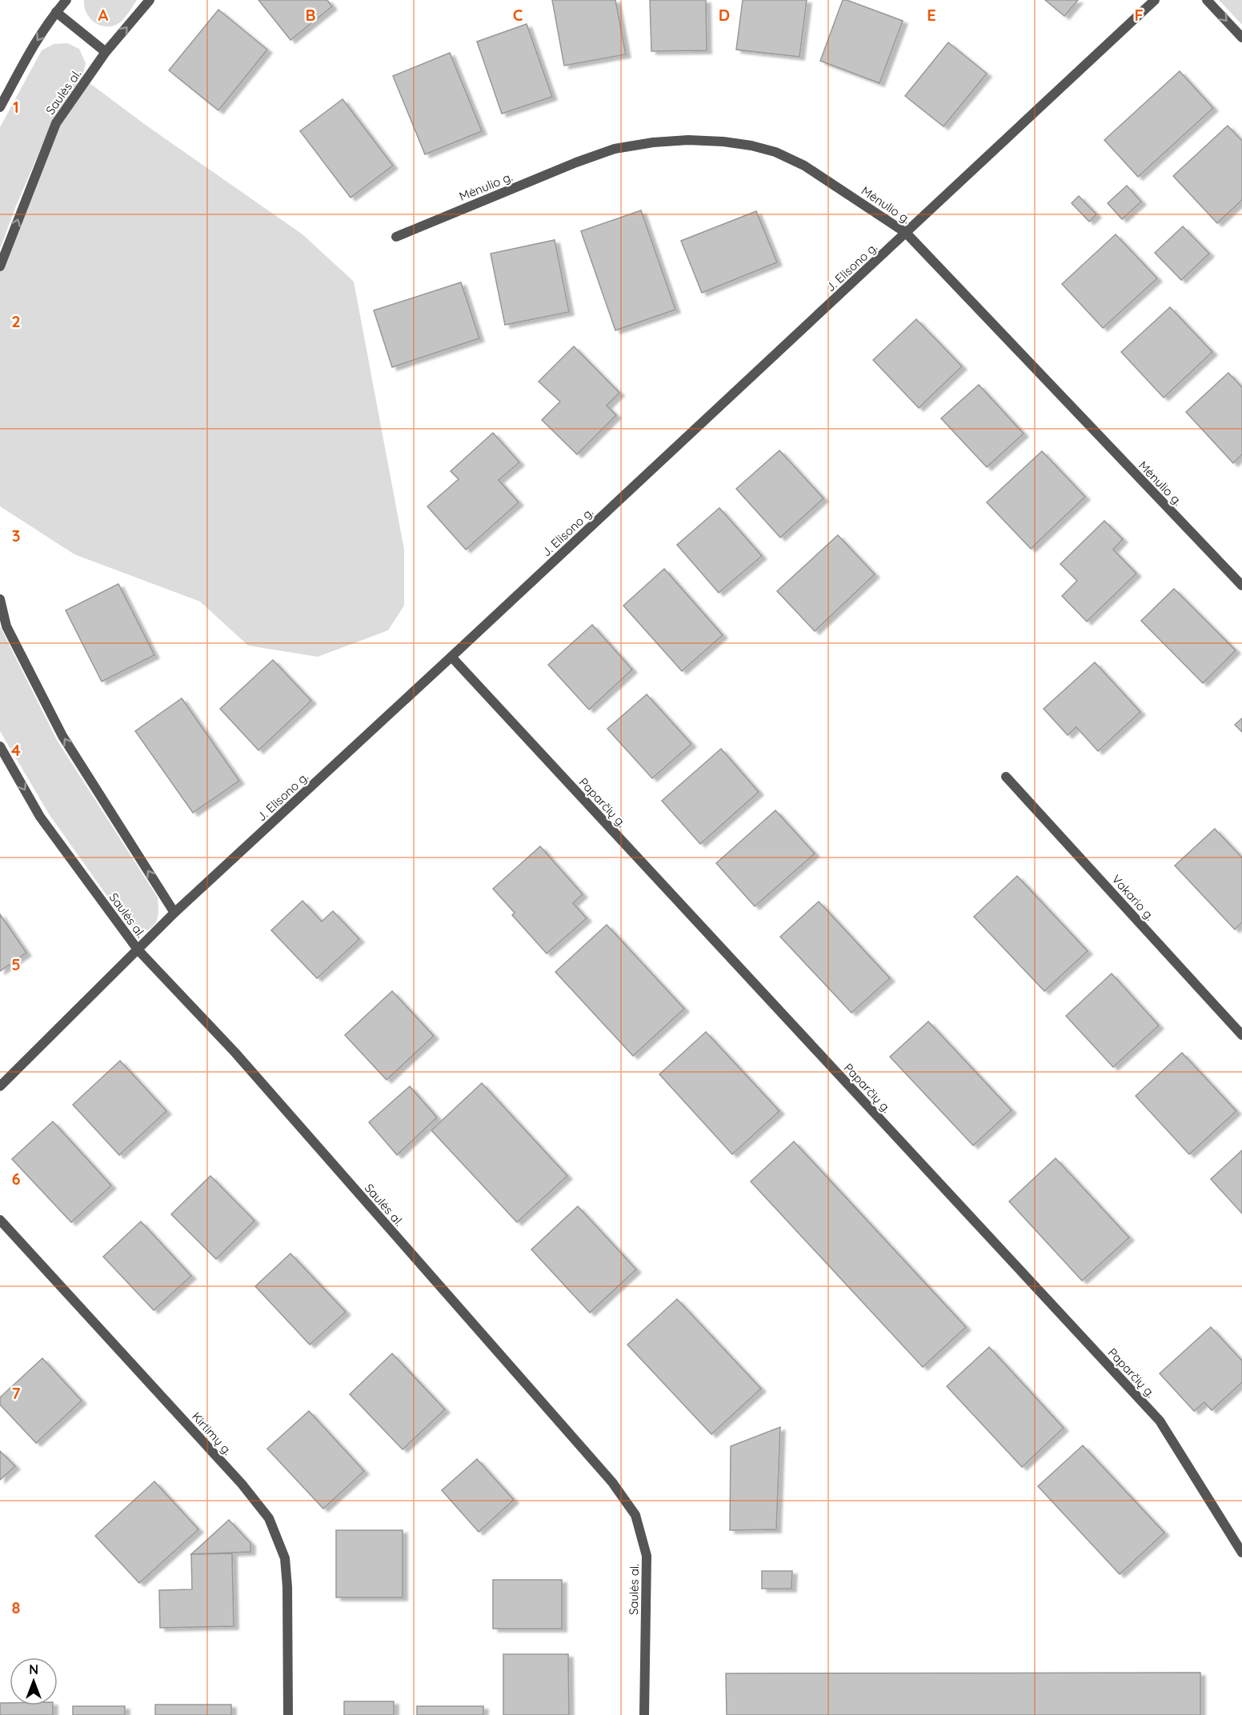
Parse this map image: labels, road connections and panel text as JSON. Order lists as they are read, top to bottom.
{
  "streets": {
    "street": [
      "Saulės al.",
      "Mėnulio g.",
      "J. Elisono g.",
      "Paparčių g.",
      "Vakario g.",
      "Kirtimų g."
    ]
  },
  "crossings": [
    ["Saulės al.", "J. Elisono g."],
    ["Mėnulio g.", "J. Elisono g."],
    ["J. Elisono g.", "Paparčių g."]
  ],
  "north": "top",
  "grid": {
    "columns": [
      "A",
      "B",
      "C",
      "D",
      "E",
      "F"
    ],
    "rows": [
      "1",
      "2",
      "3",
      "4",
      "5",
      "6",
      "7",
      "8"
    ]
  }
}
